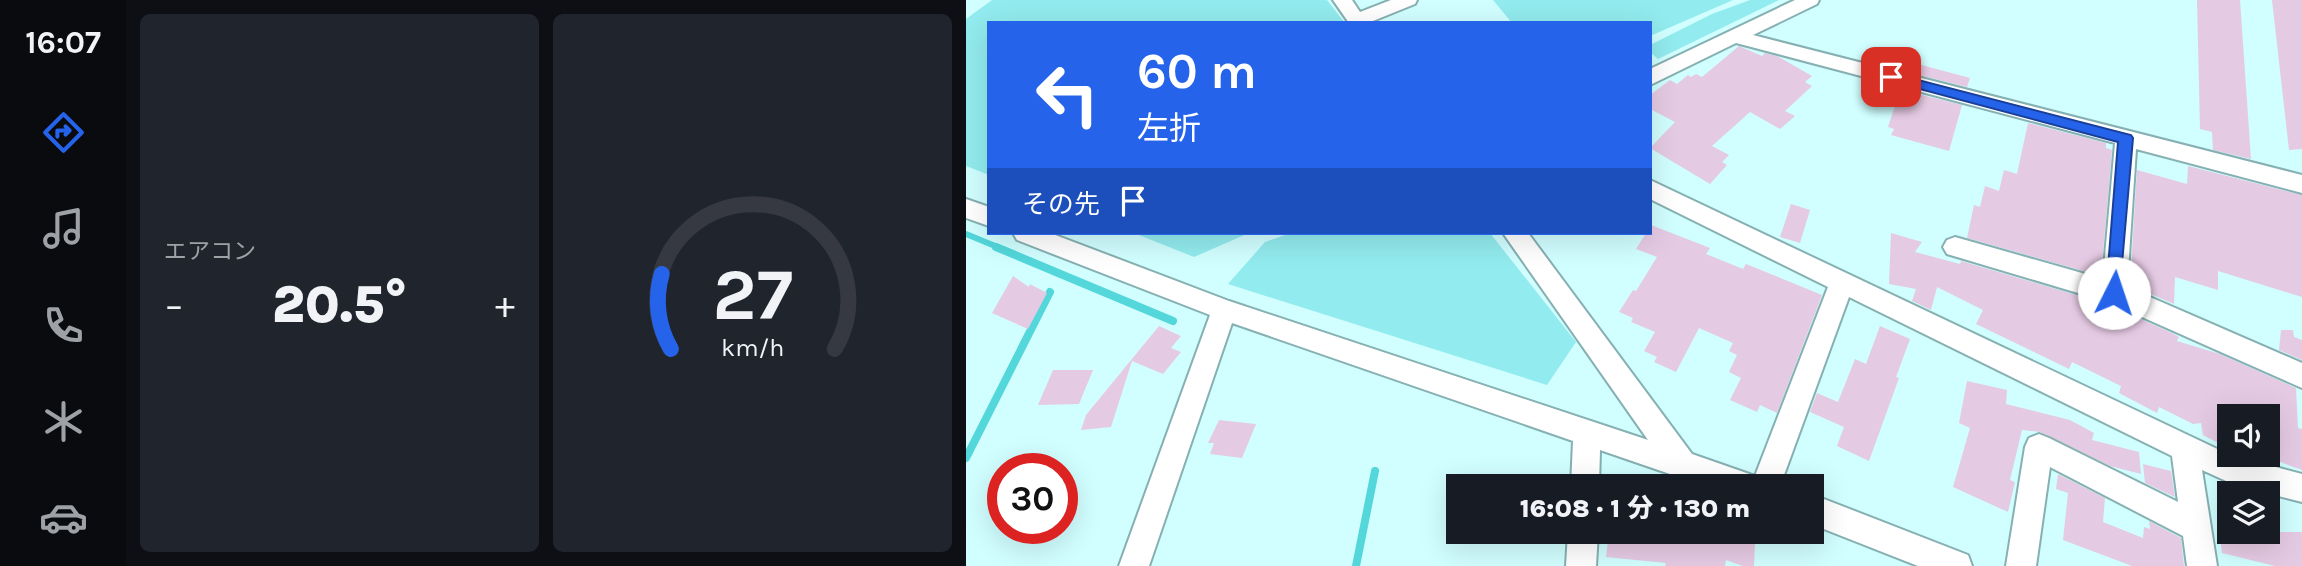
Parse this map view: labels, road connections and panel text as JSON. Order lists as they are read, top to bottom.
{
  "page": {
    "tabs": "16:07",
    "tile": "エアコン",
    "turn": ["60 m", "左折"],
    "then": "その先",
    "heat": ["−", "20.5°", "+"],
    "limit": "30",
    "trip": "16:08 · 1 分 · 130 m",
    "gauge": ["27", "km/h"]
  }
}
